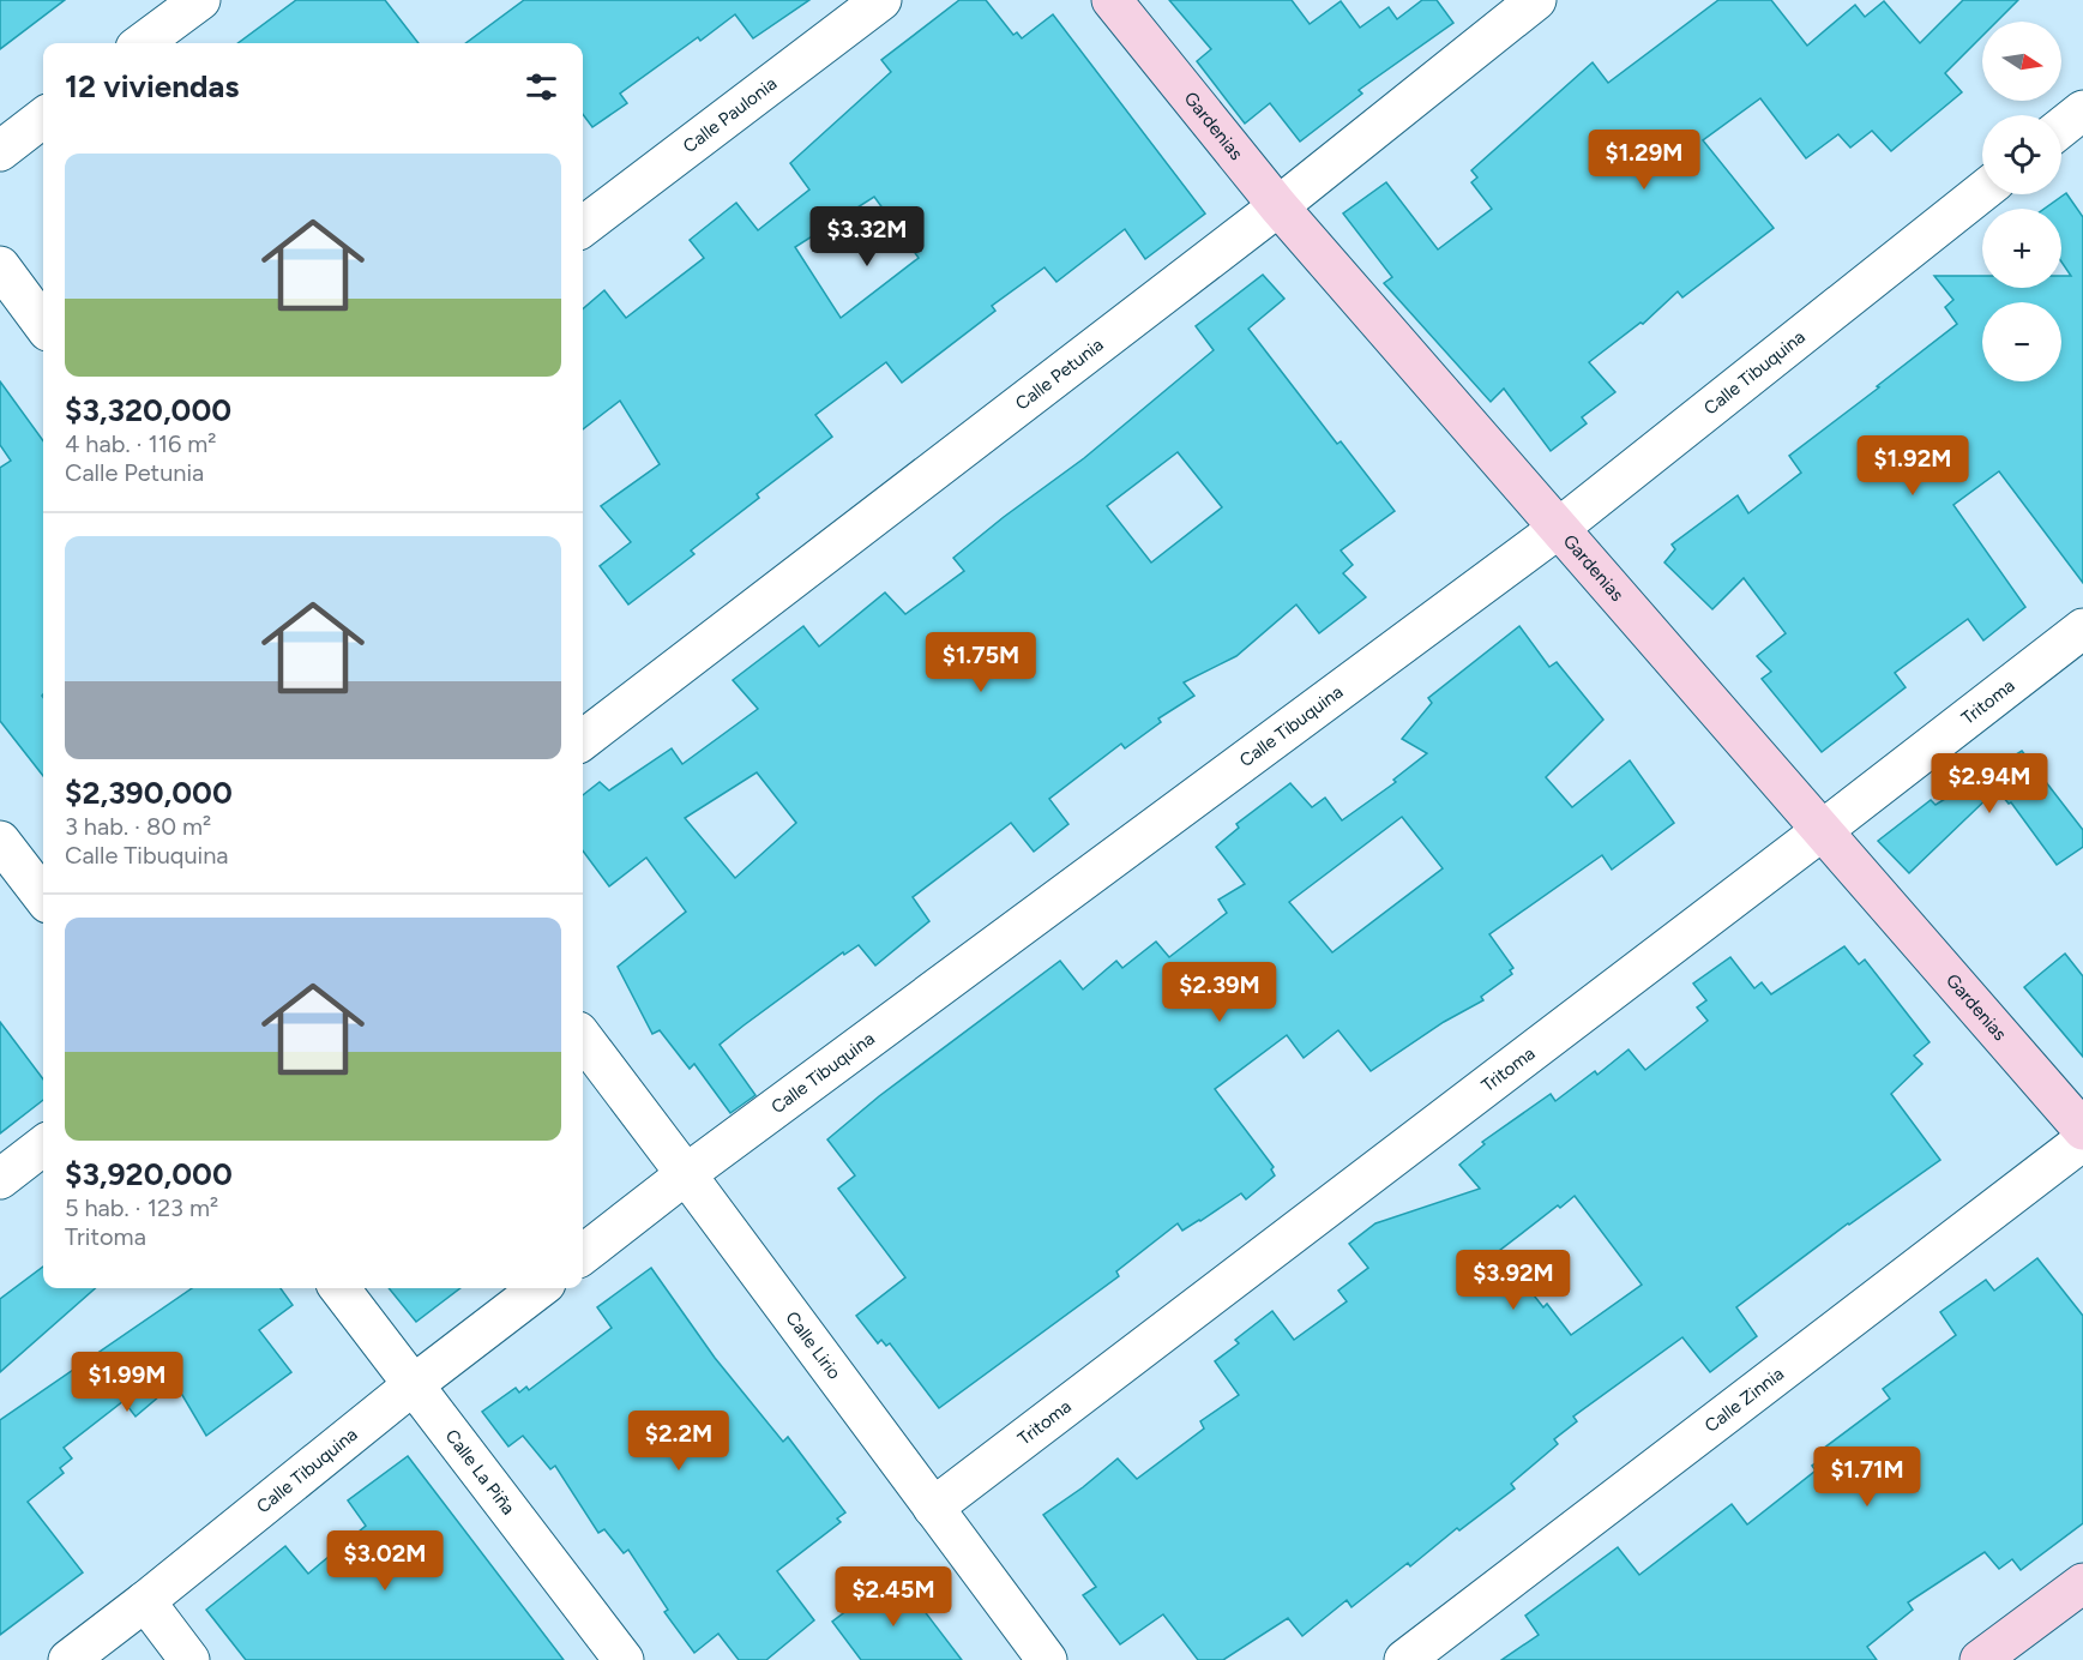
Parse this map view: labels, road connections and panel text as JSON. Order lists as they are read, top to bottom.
{
  "streets": {
    "street": [
      "Calle Paulonia",
      "Gardenias",
      "Calle Tibuquina",
      "Calle Petunia",
      "Tritoma",
      "Calle Lirio",
      "Calle Zinnia",
      "Calle La Piña"
    ]
  },
  "crossings": [
    ["Gardenias", "Calle Tibuquina"],
    ["Gardenias", "Calle Petunia"],
    ["Gardenias", "Tritoma"],
    ["Calle Tibuquina", "Calle Lirio"],
    ["Calle Tibuquina", "Calle La Piña"],
    ["Tritoma", "Calle Lirio"]
  ],
  "north": "right",
  "page": {
    "map_buttons": ["+", "−"],
    "heading": "12 viviendas",
    "price": [
      "$1.29M",
      "$3.32M",
      "$1.92M",
      "$1.75M",
      "$2.94M",
      "$2.39M",
      "$3.92M",
      "$1.99M",
      "$2.2M",
      "$1.71M",
      "$3.02M",
      "$2.45M"
    ],
    "list": [
      {
        "name": "$3,320,000",
        "note": "4 hab. · 116 m² · Calle Petunia"
      },
      {
        "name": "$2,390,000",
        "note": "3 hab. · 80 m² · Calle Tibuquina"
      },
      {
        "name": "$3,920,000",
        "note": "5 hab. · 123 m² · Tritoma"
      }
    ]
  }
}
